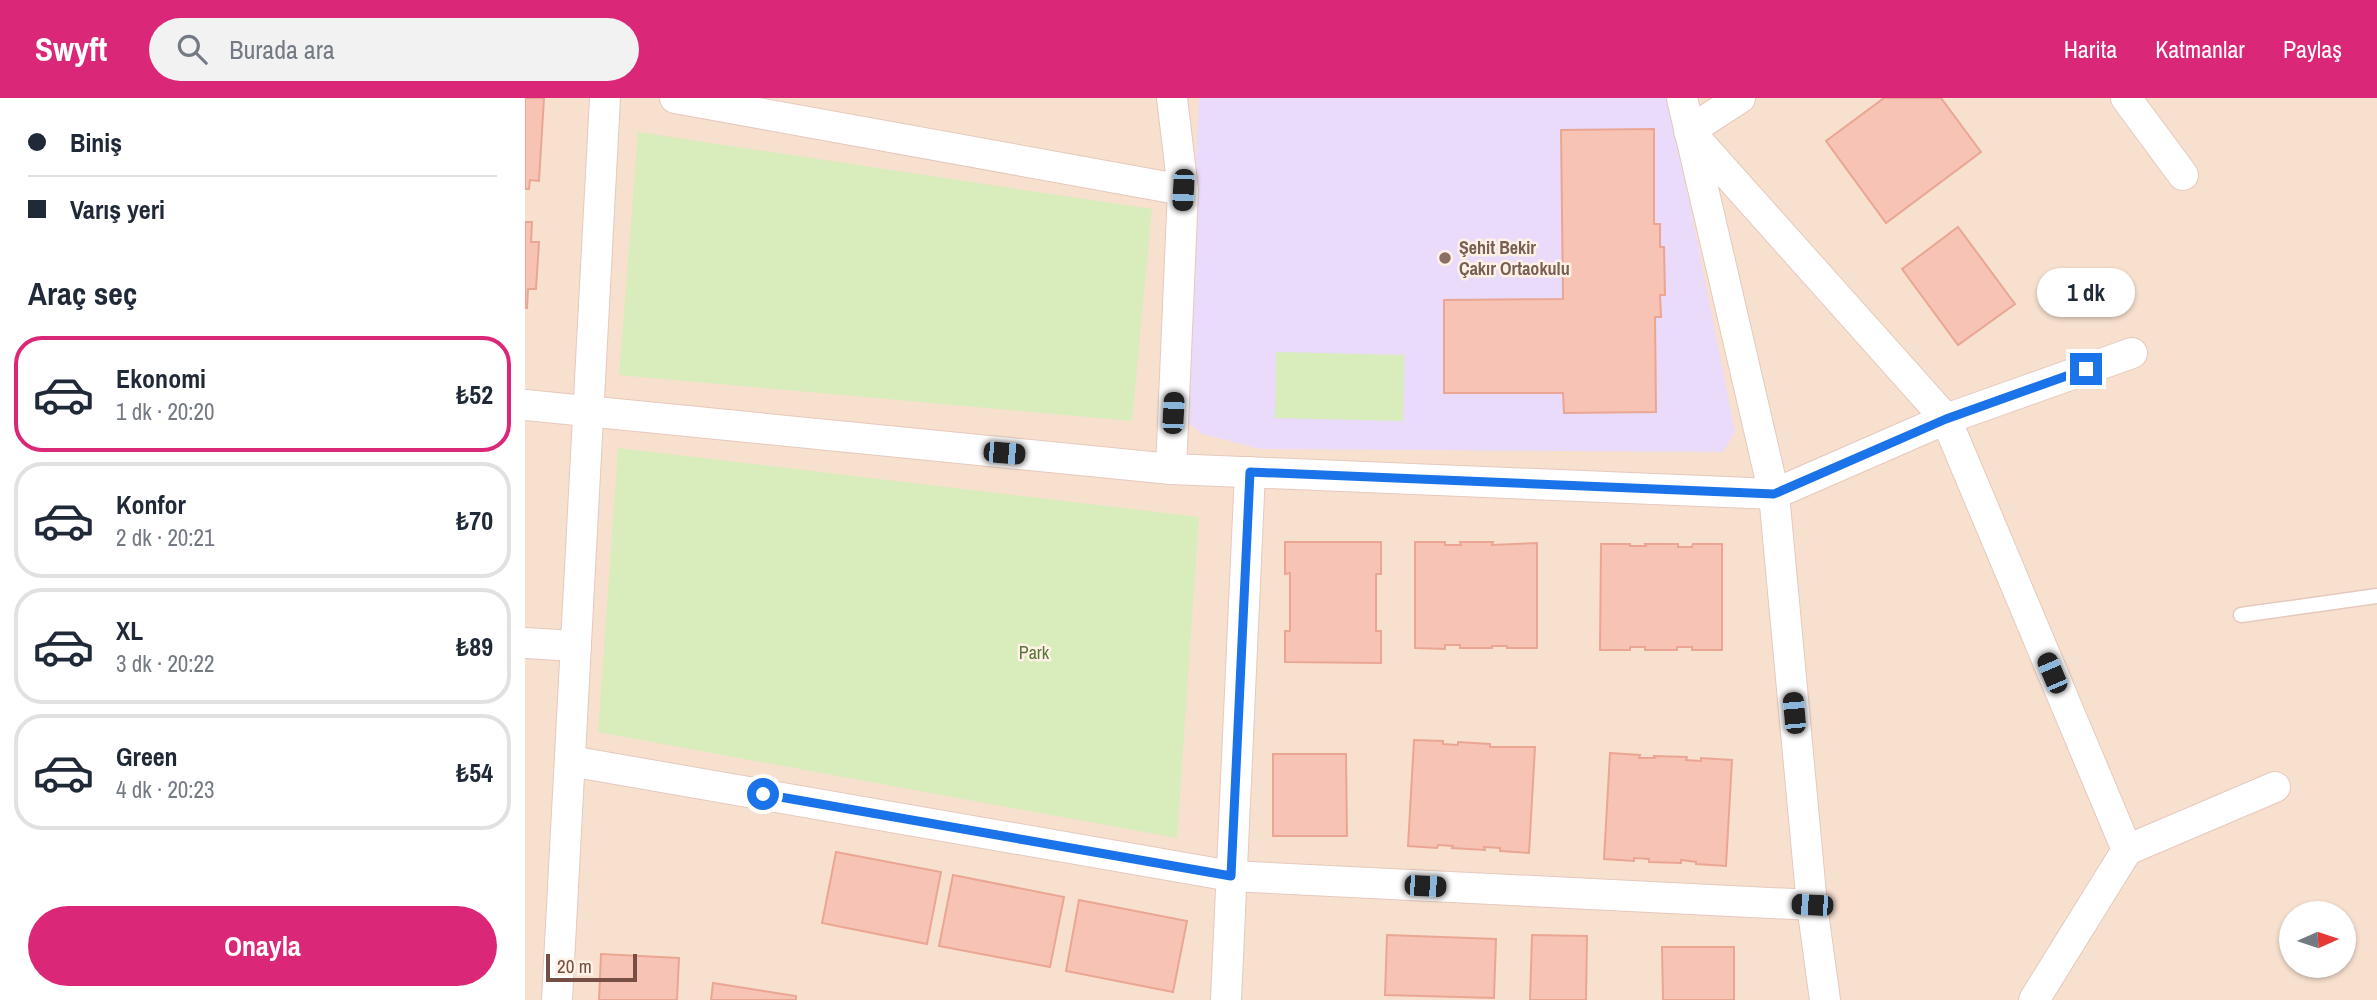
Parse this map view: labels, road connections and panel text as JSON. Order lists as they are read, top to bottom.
{
  "parks": ["Park"],
  "places": ["Şehit Bekir Çakır Ortaokulu"],
  "scale_bar": "20 m",
  "north": "right",
  "page": {
    "header": "Swyft",
    "search": "Burada ara",
    "nav": ["Harita", "Katmanlar", "Paylaş"],
    "banner": ["Biniş", "Varış yeri"],
    "heading": "Araç seç",
    "bubble": "1 dk",
    "list": [
      {
        "name": "Ekonomi",
        "note": "1 dk · 20:20",
        "value": "₺52"
      },
      {
        "name": "Konfor",
        "note": "2 dk · 20:21",
        "value": "₺70"
      },
      {
        "name": "XL",
        "note": "3 dk · 20:22",
        "value": "₺89"
      },
      {
        "name": "Green",
        "note": "4 dk · 20:23",
        "value": "₺54"
      }
    ],
    "buttons": "Onayla",
    "scale": "20 m"
  }
}
